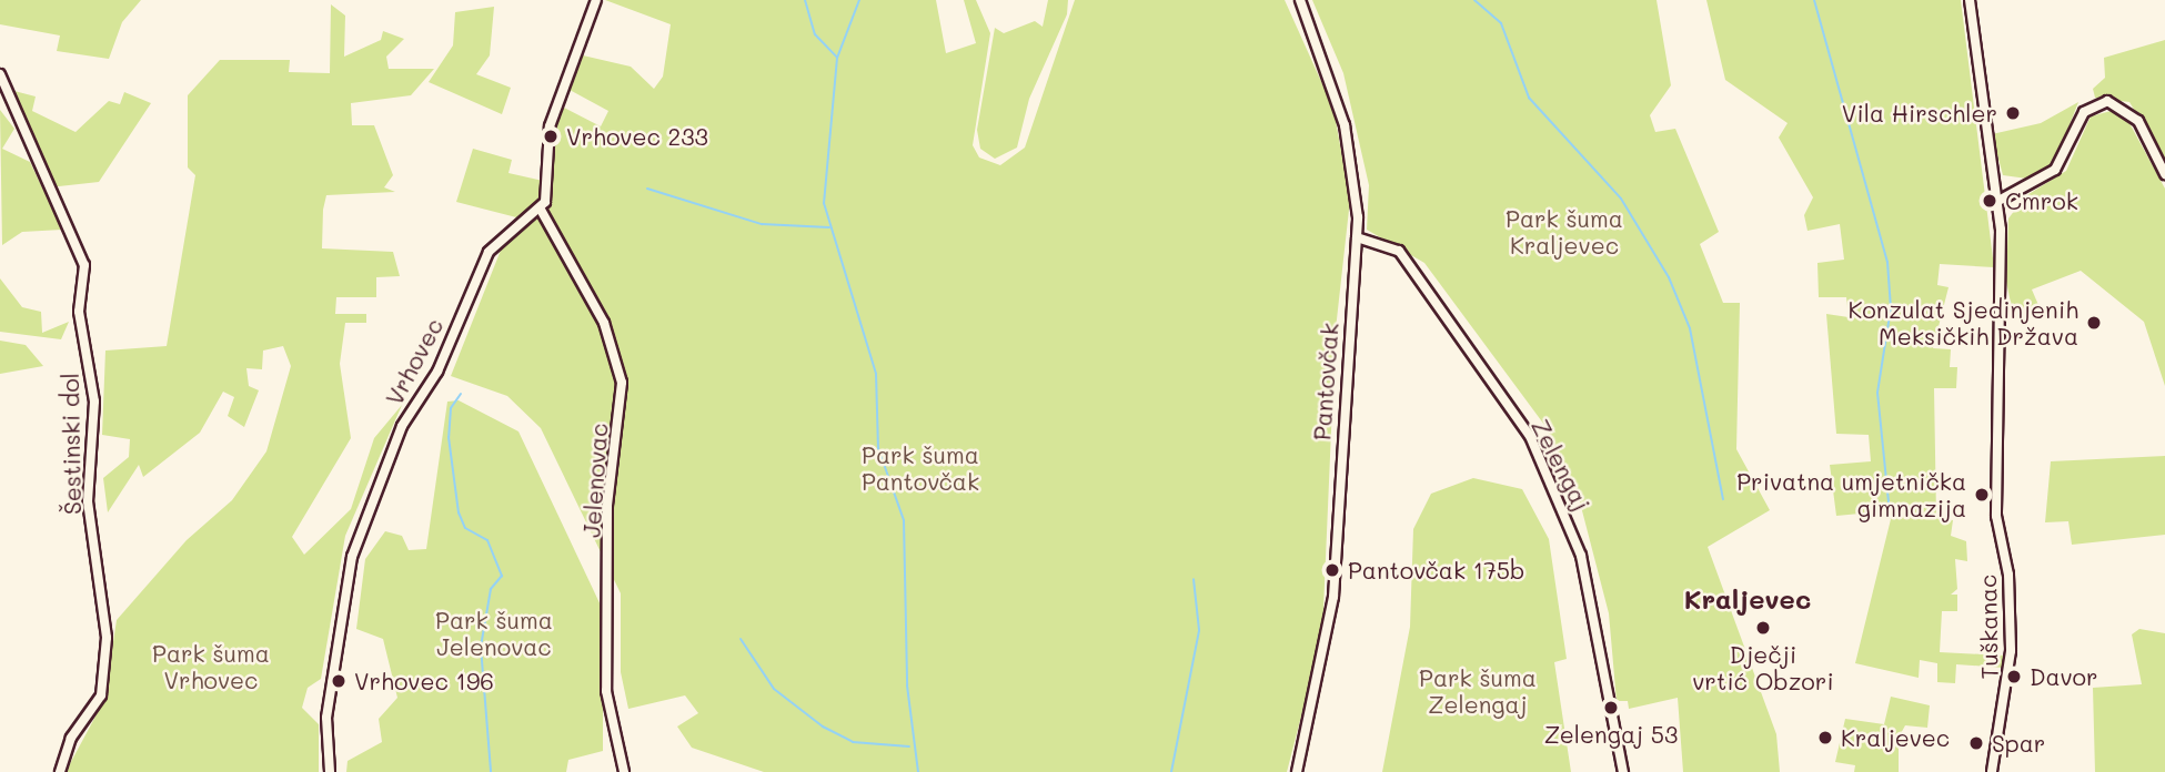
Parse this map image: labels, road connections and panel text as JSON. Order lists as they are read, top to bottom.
{
  "streets": {
    "street": [
      "Vrhovec",
      "Pantovčak",
      "Šestinski dol",
      "Zelengaj",
      "Jelenovac",
      "Tuškanac"
    ]
  },
  "crossings": [
    ["Vrhovec", "Jelenovac"],
    ["Pantovčak", "Zelengaj"]
  ],
  "districts": ["Kraljevec"],
  "parks": [
    "Park šuma Kraljevec",
    "Park šuma Pantovčak",
    "Park šuma Jelenovac",
    "Park šuma Vrhovec",
    "Park šuma Zelengaj"
  ],
  "places": [
    "Vila Hirschler",
    "Vrhovec 233",
    "Cmrok",
    "Konzulat Sjedinjenih Meksičkih Država",
    "Privatna umjetnička gimnazija",
    "Pantovčak 175b",
    "Dječji vrtić Obzori",
    "Davor",
    "Vrhovec 196",
    "Zelengaj 53",
    "Kraljevec",
    "Spar"
  ]
}
